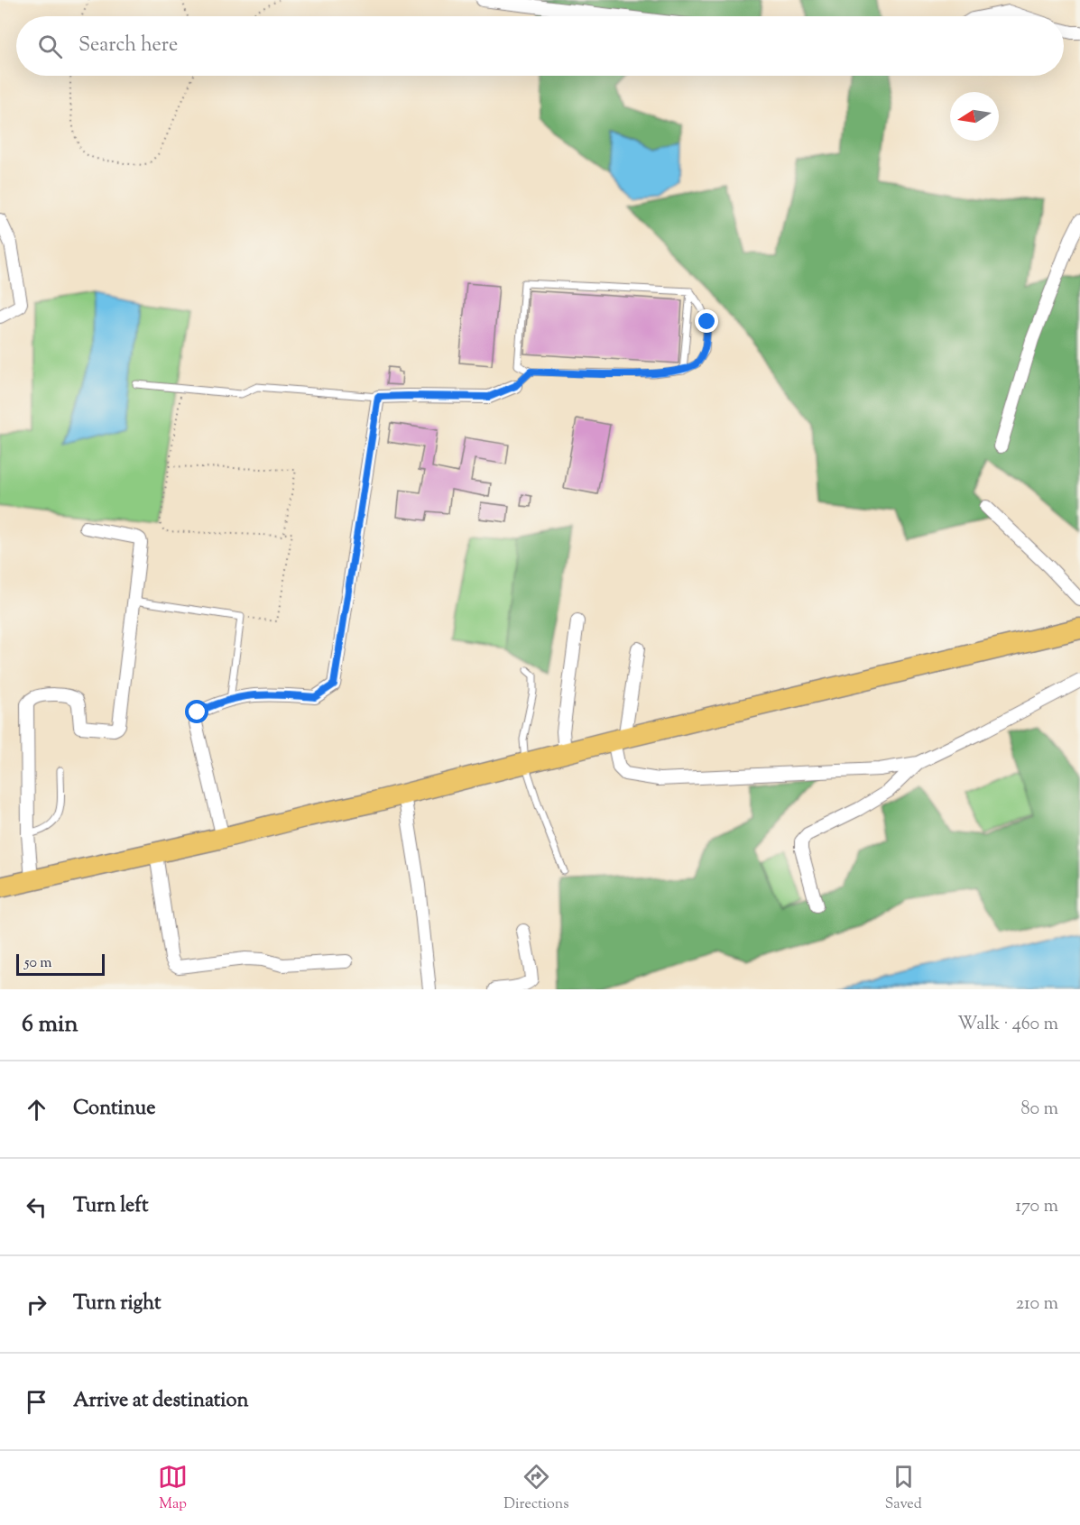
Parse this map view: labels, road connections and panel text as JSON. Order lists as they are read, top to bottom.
{
  "scale_bar": "50 m",
  "north": "left",
  "page": {
    "search": "Search here",
    "scale": "50 m",
    "heading": ["6 min", "Walk · 460 m"],
    "list": [
      ["Continue", "80 m"],
      ["Turn left", "170 m"],
      ["Turn right", "210 m"],
      "Arrive at destination"
    ],
    "nav": ["Map", "Directions", "Saved"]
  }
}
